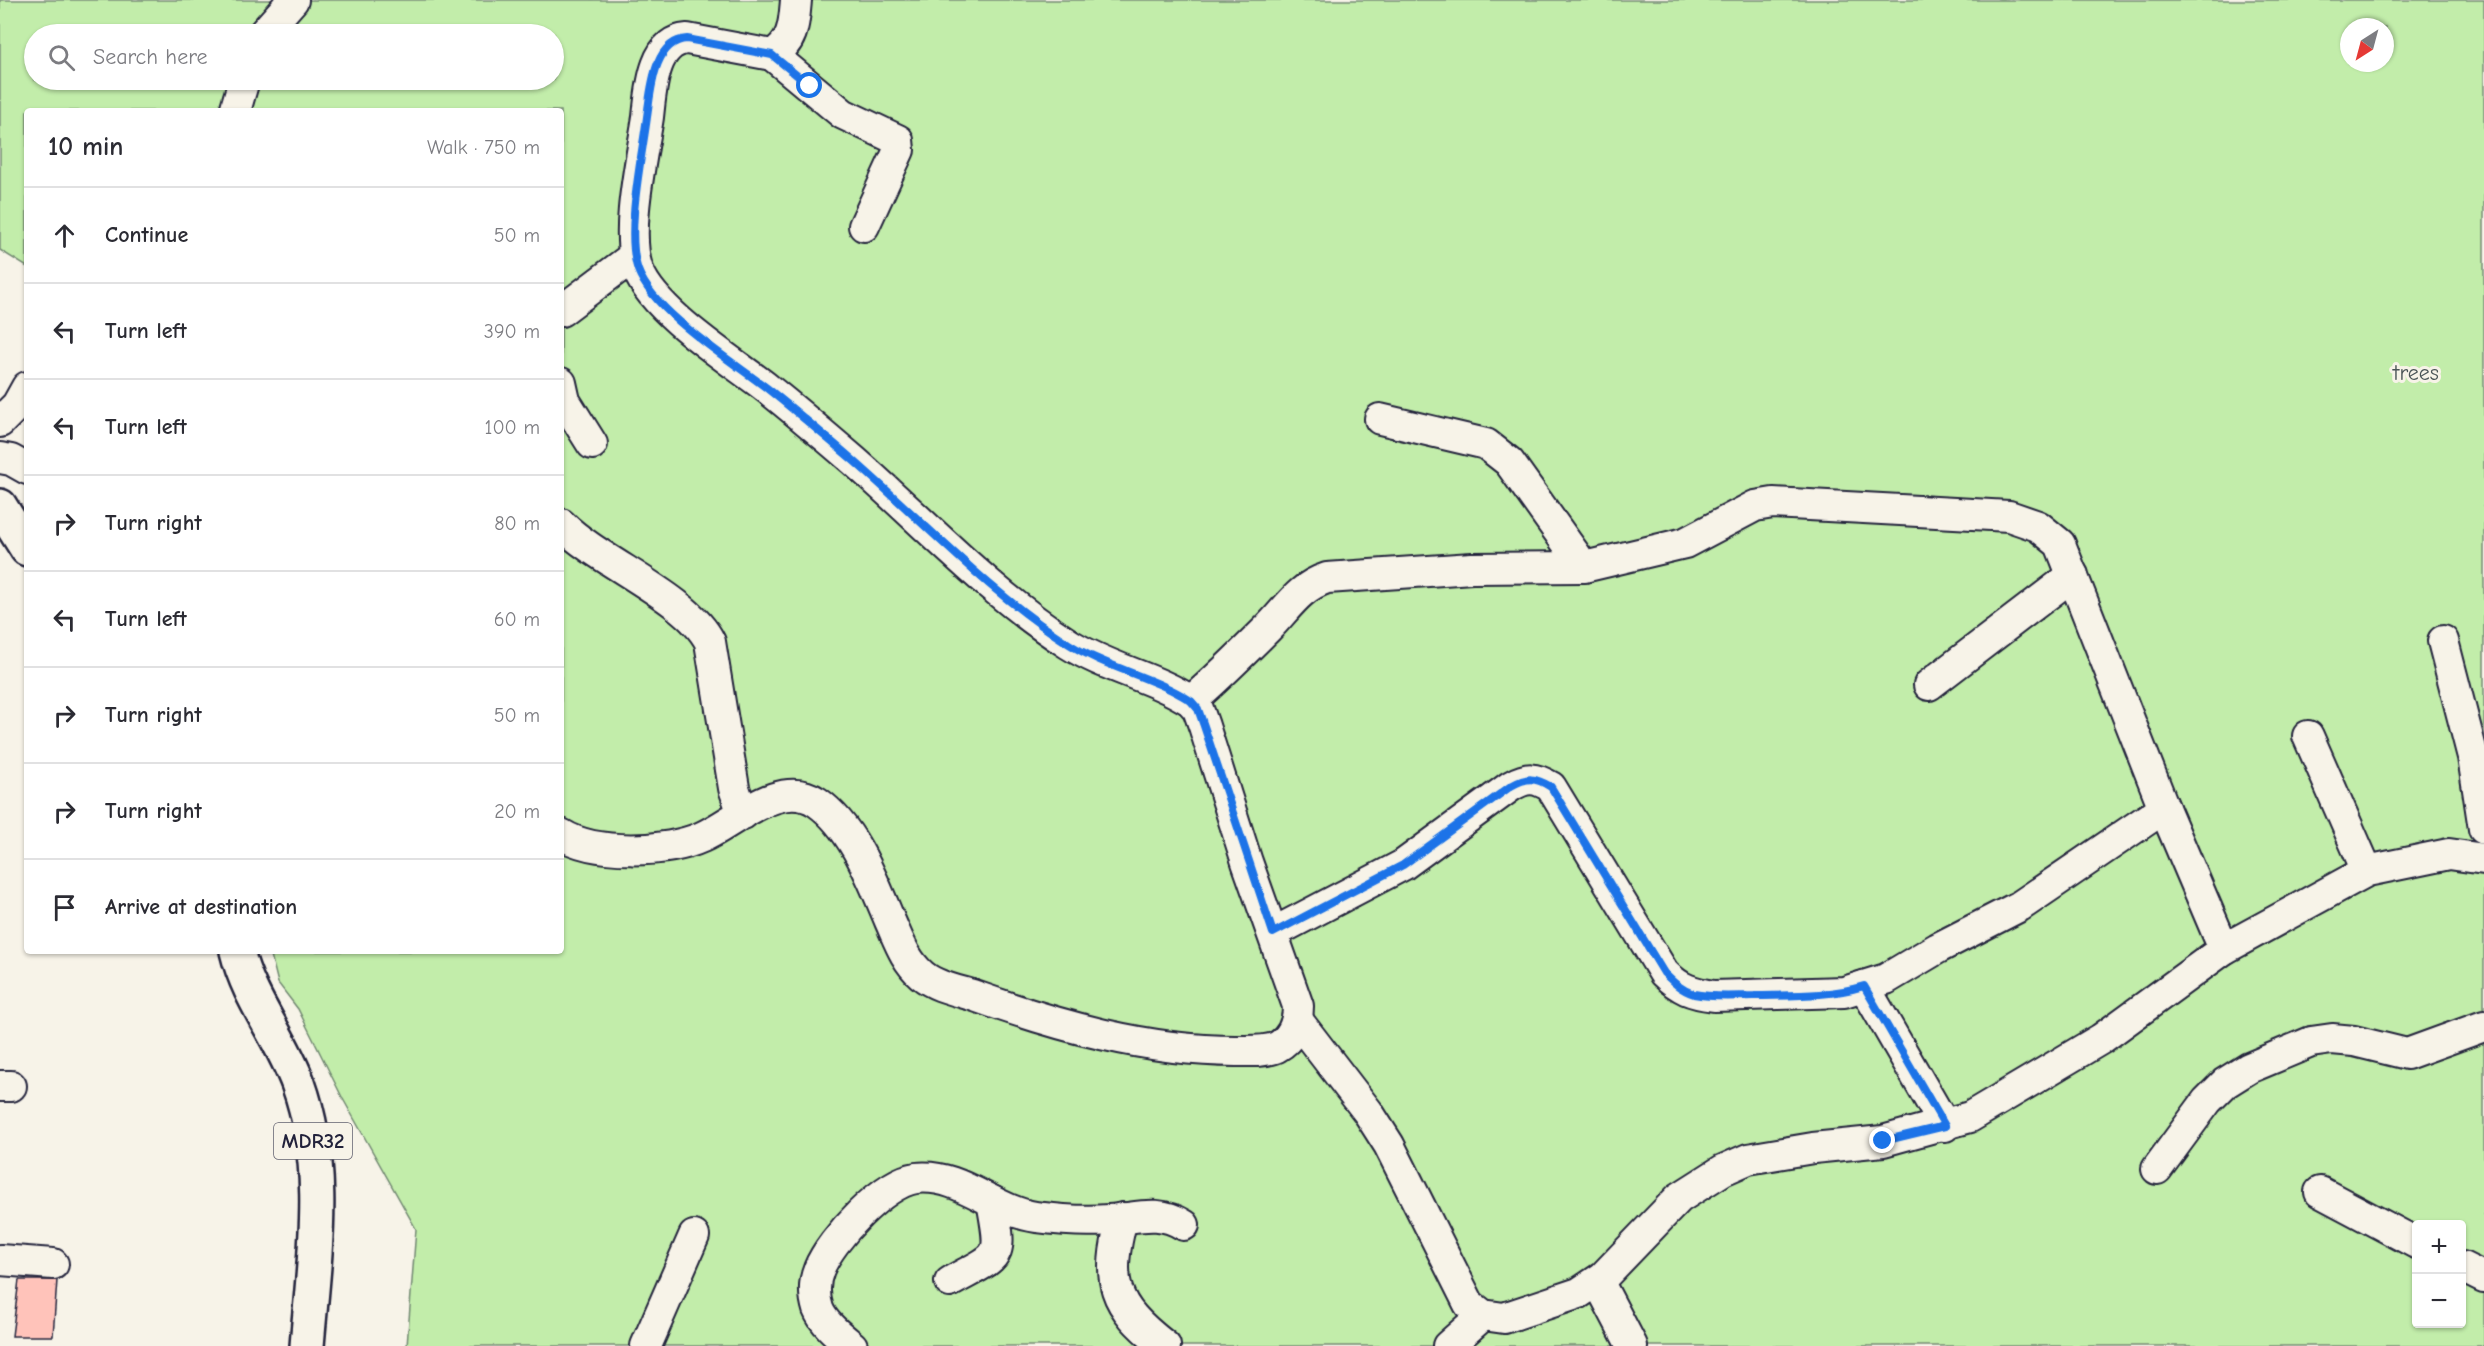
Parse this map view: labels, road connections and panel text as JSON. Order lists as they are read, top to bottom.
{
  "streets": {
    "main road": ["MDR32"]
  },
  "parks": ["trees"],
  "north": "bottom left",
  "page": {
    "search": "Search here",
    "heading": ["10 min", "Walk · 750 m"],
    "list": [
      ["Continue", "50 m"],
      ["Turn left", "390 m"],
      ["Turn left", "100 m"],
      ["Turn right", "80 m"],
      ["Turn left", "60 m"],
      ["Turn right", "50 m"],
      ["Turn right", "20 m"],
      "Arrive at destination"
    ],
    "map_buttons": ["+", "−"]
  }
}
